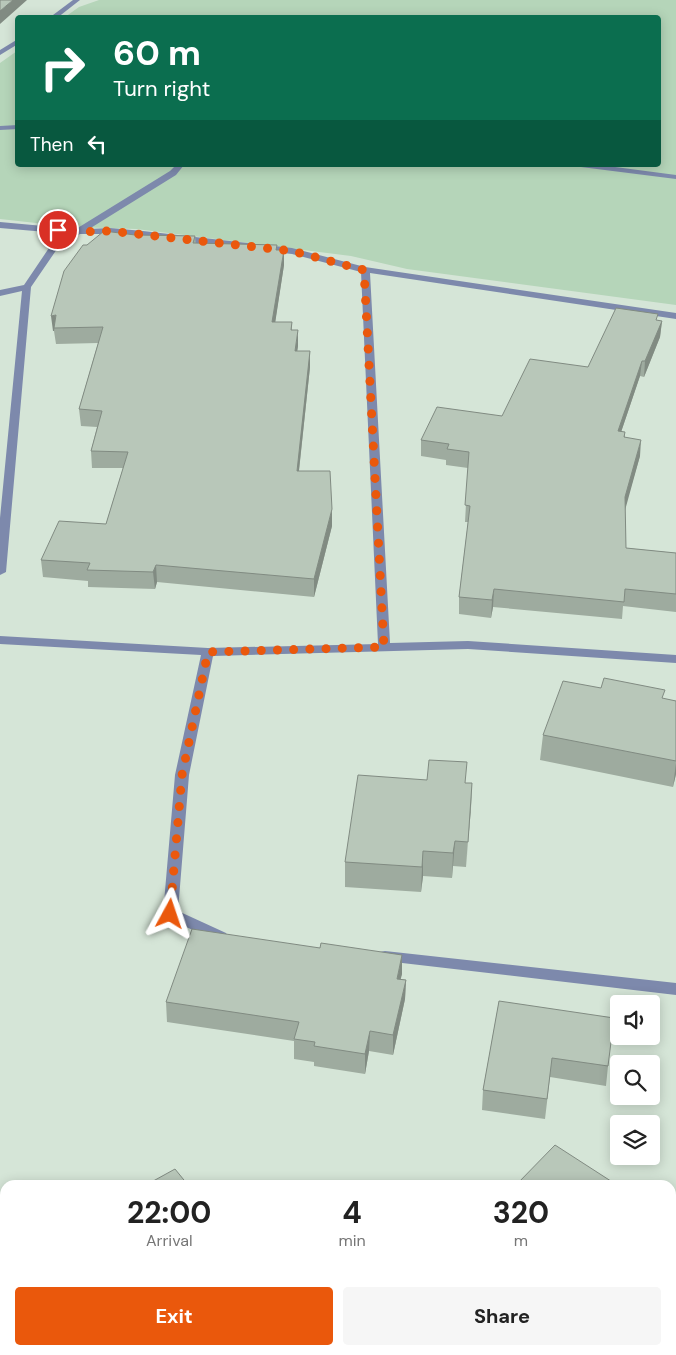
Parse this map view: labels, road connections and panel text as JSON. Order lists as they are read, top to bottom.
{
  "page": {
    "turn": ["60 m", "Turn right"],
    "then": "Then",
    "eta": [
      "22:00",
      "Arrival",
      "4",
      "min",
      "320",
      "m"
    ],
    "buttons": ["Exit", "Share"]
  }
}
